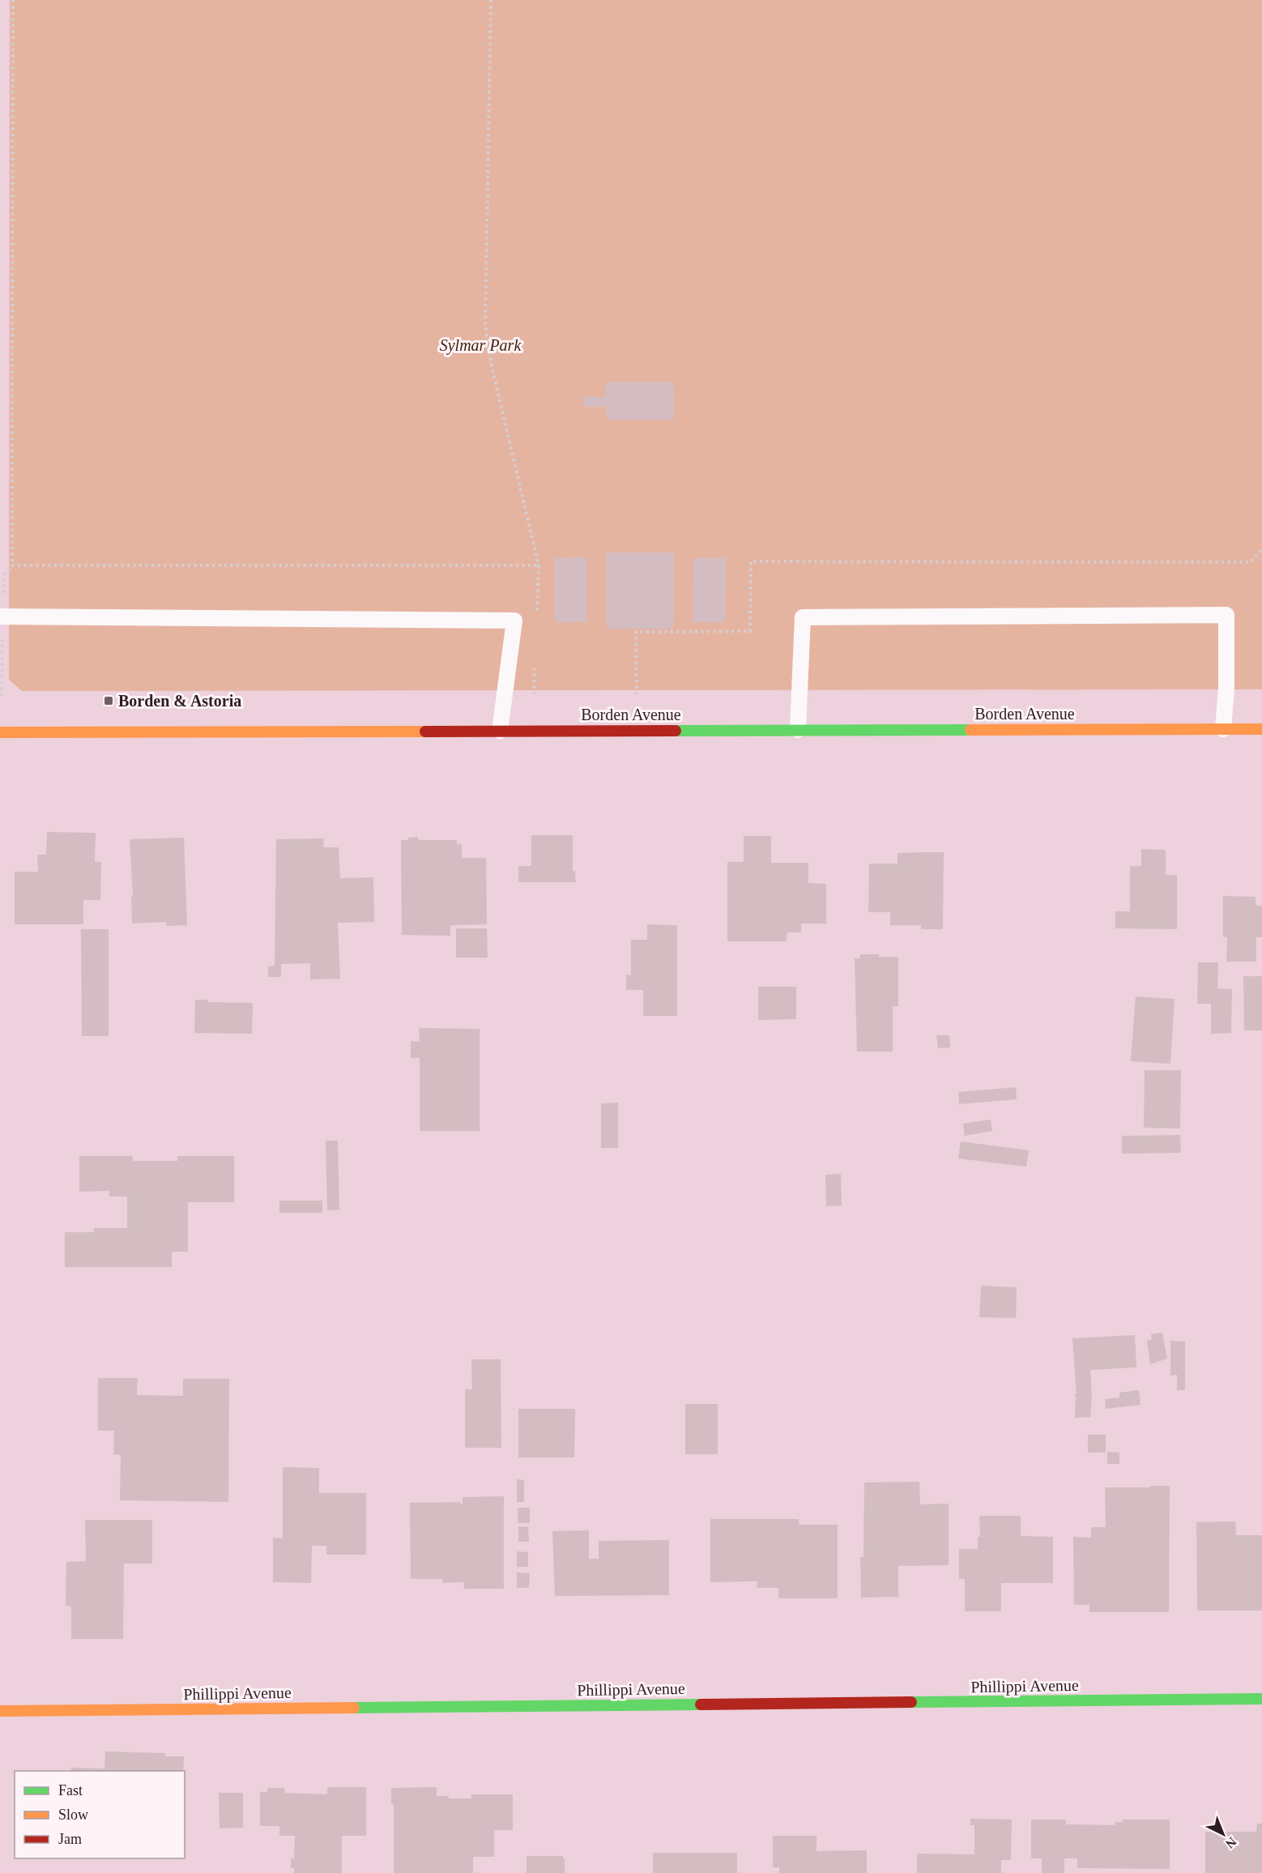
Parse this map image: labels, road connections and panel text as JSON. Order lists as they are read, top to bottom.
{
  "streets": {
    "street": ["Borden Avenue", "Phillippi Avenue"]
  },
  "parks": ["Sylmar Park"],
  "places": {
    "transit": ["Borden & Astoria"]
  },
  "legend": ["Fast", "Slow", "Jam"],
  "north": "bottom right"
}
